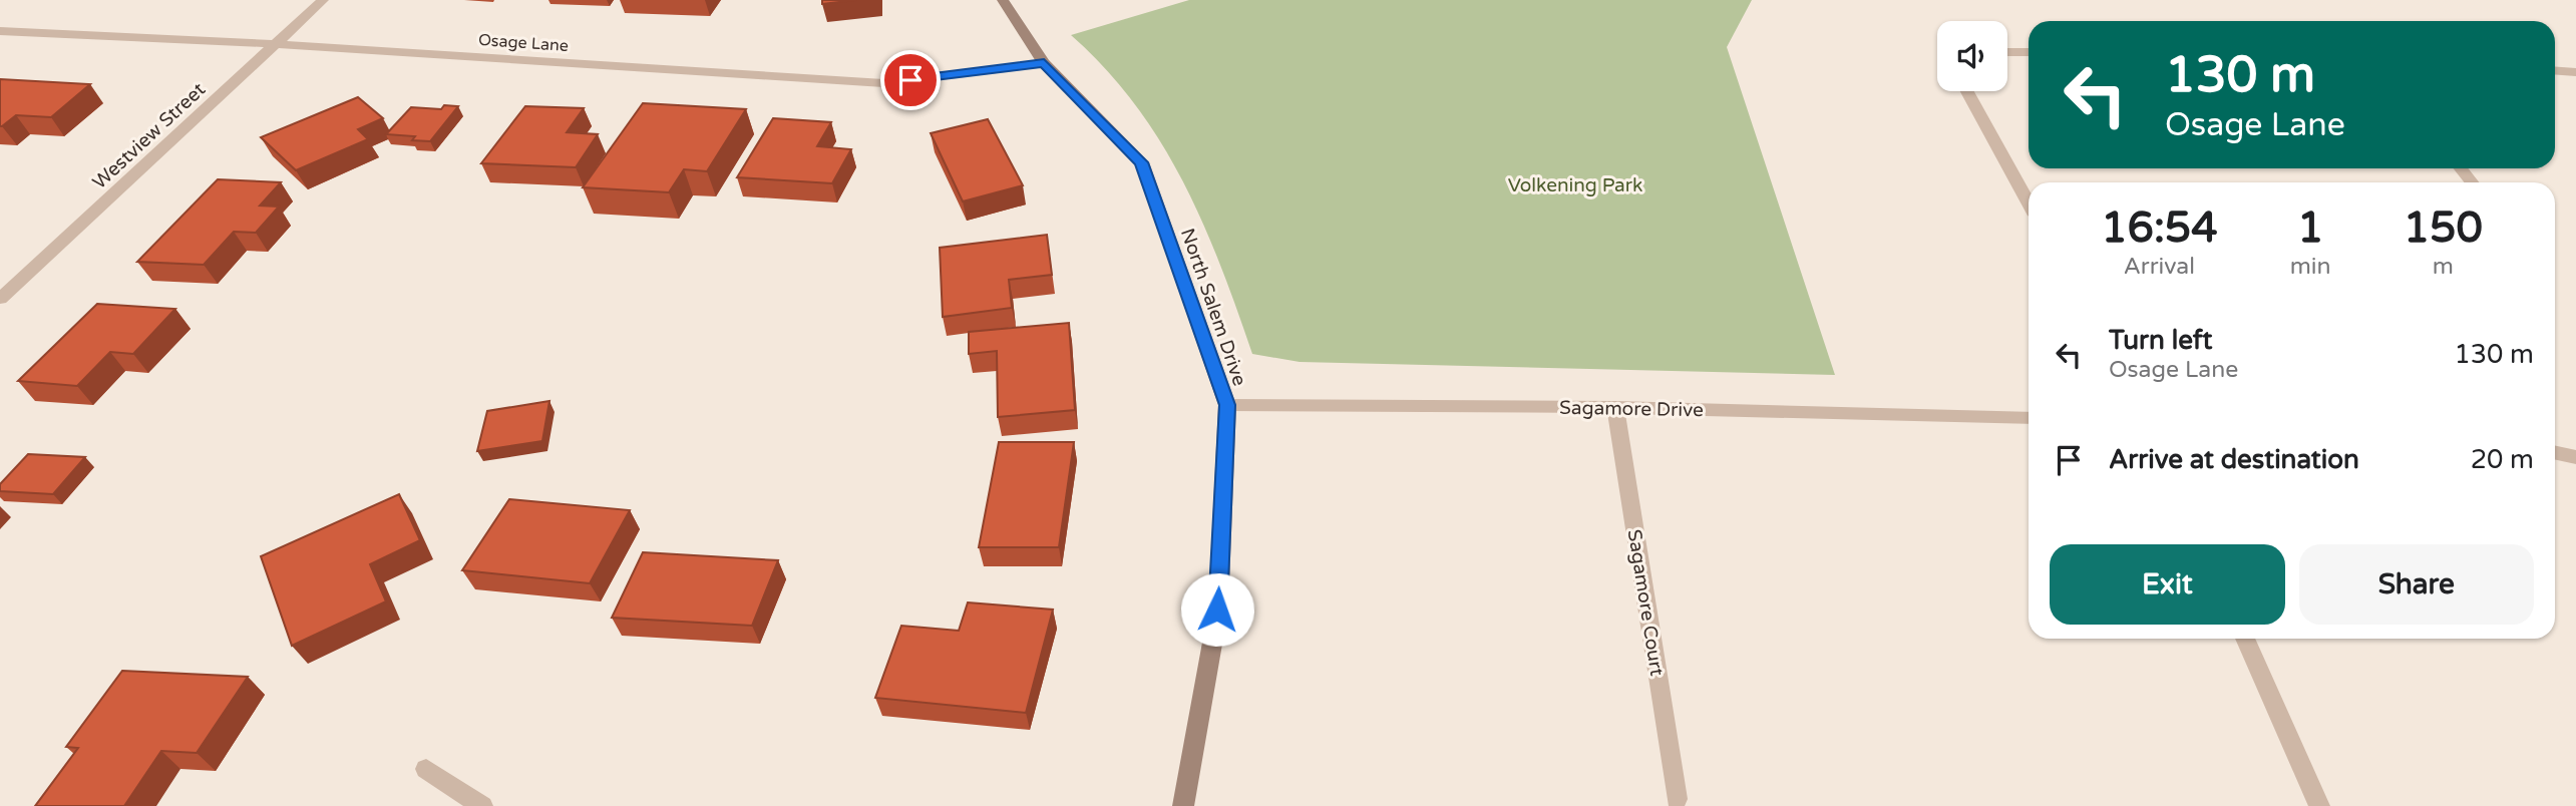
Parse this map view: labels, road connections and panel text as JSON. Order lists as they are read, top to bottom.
{
  "streets": {
    "street": [
      "Osage Lane",
      "Westview Street",
      "North Salem Drive",
      "Sagamore Drive",
      "Sagamore Court"
    ]
  },
  "crossings": [
    ["Osage Lane", "Westview Street"],
    ["Osage Lane", "North Salem Drive"],
    ["North Salem Drive", "Sagamore Drive"],
    ["Sagamore Drive", "Sagamore Court"]
  ],
  "parks": ["Volkening Park"],
  "page": {
    "turn": ["130 m", "Osage Lane"],
    "eta": [
      "16:54",
      "Arrival",
      "1",
      "min",
      "150",
      "m"
    ],
    "list": [
      {
        "name": "Turn left",
        "note": "Osage Lane",
        "value": "130 m"
      },
      {
        "name": "Arrive at destination",
        "value": "20 m"
      }
    ],
    "buttons": ["Exit", "Share"]
  }
}
